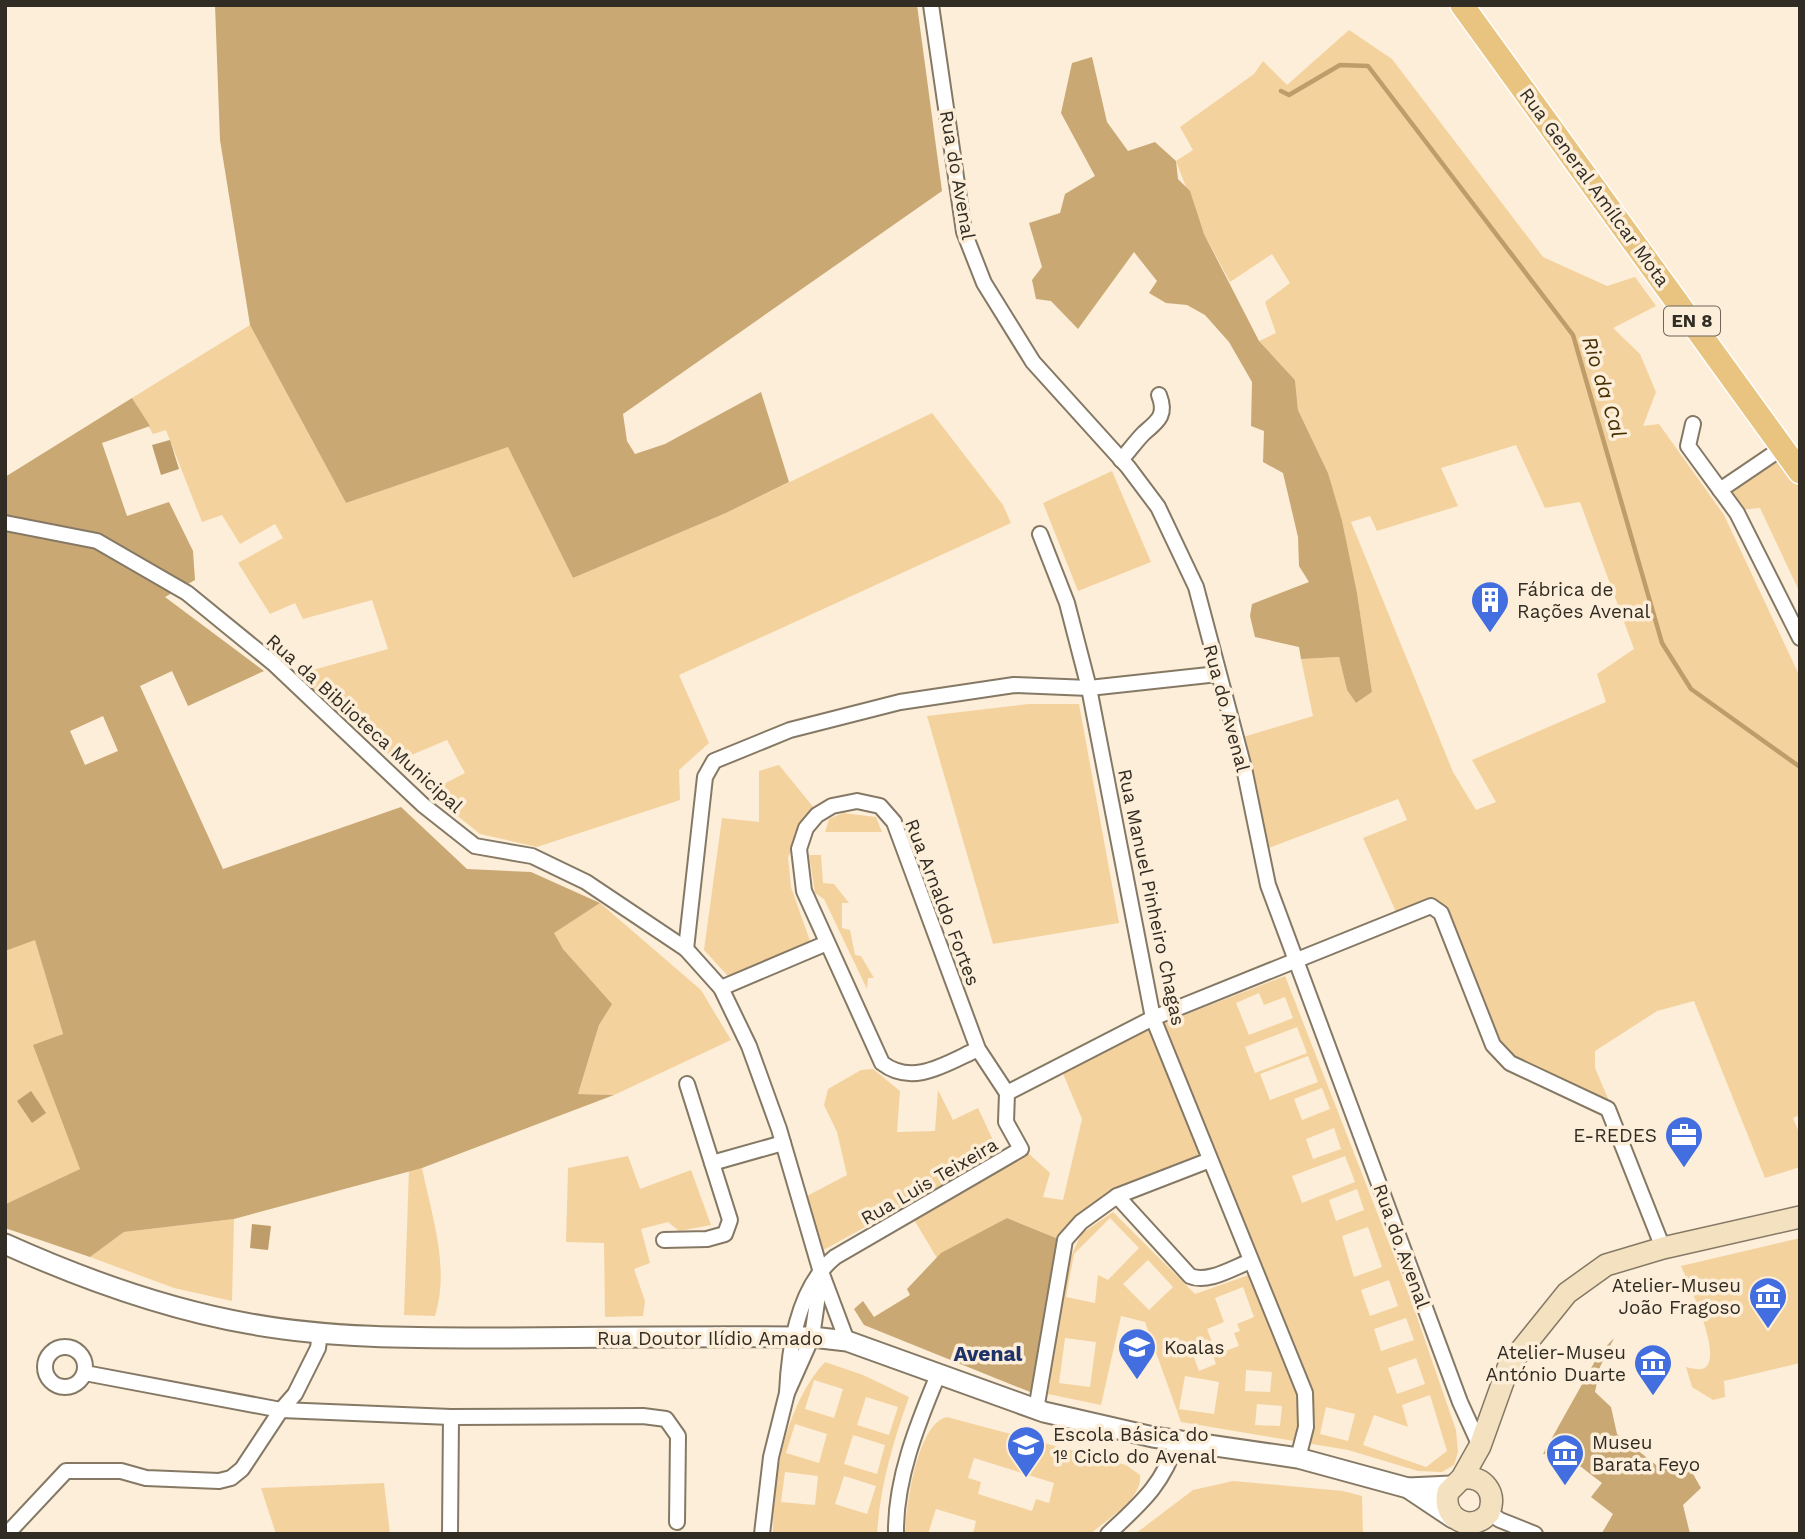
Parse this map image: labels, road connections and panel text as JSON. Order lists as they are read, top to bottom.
{
  "streets": {
    "main road": ["Rua do Avenal", "Rua General Amílcar Mota", "EN 8"],
    "street": [
      "Rua da Biblioteca Municipal",
      "Rua Manuel Pinheiro Chagas",
      "Rua Arnaldo Fortes",
      "Rua Luis Teixeira",
      "Rua Doutor Ilídio Amado"
    ]
  },
  "crossings": [
    ["Rua da Biblioteca Municipal", "Rua Luis Teixeira"],
    ["Rua da Biblioteca Municipal", "Rua Doutor Ilídio Amado"],
    ["Rua Manuel Pinheiro Chagas", "Rua Doutor Ilídio Amado"],
    ["Rua Arnaldo Fortes", "Rua Luis Teixeira"]
  ],
  "districts": ["Avenal"],
  "water": ["Rio da Cal"],
  "places": {
    "building": ["Fábrica de Rações Avenal"],
    "office": ["E-REDES"],
    "museum": ["Atelier-Museu João Fragoso", "Atelier-Museu António Duarte", "Museu Barata Feyo"],
    "school or university": ["Koalas", "Escola Básica do 1º Ciclo do Avenal"]
  }
}
